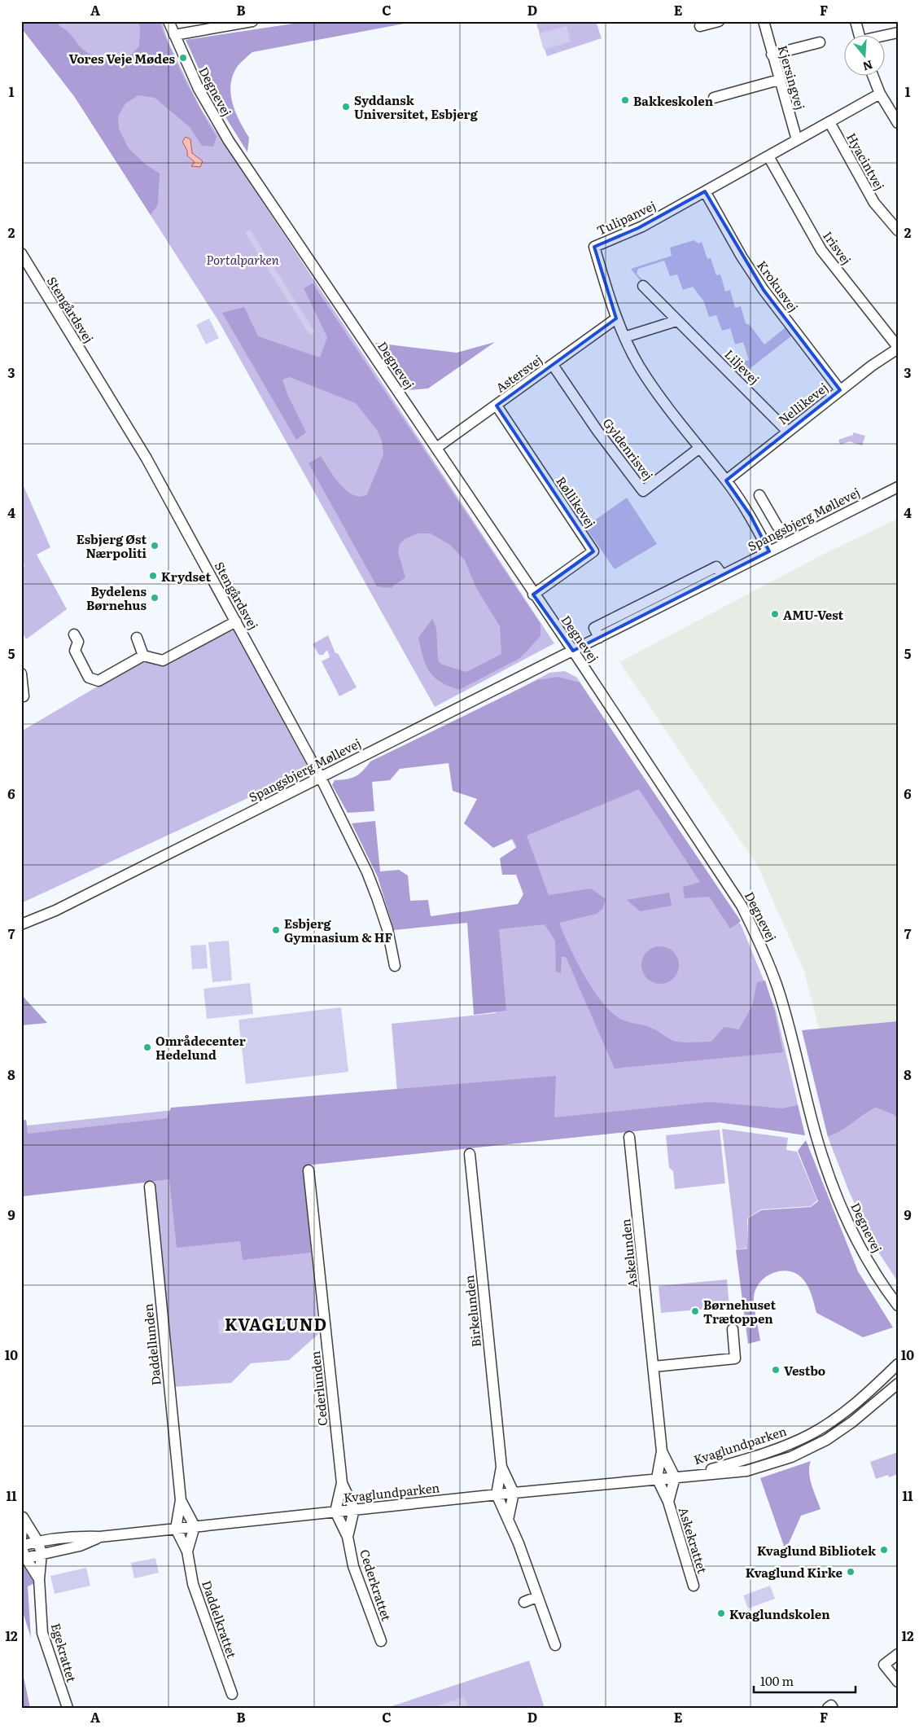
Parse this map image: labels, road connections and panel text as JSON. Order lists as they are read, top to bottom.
{
  "streets": {
    "street": [
      "Kjersingvej",
      "Degnevej",
      "Hyacintvej",
      "Tulipanvej",
      "Irisvej",
      "Krokusvej",
      "Stengårdsvej",
      "Liljevej",
      "Astersvej",
      "Nellikevej",
      "Gyldenrisvej",
      "Røllikevej",
      "Spangsbjerg Møllevej",
      "Askelunden",
      "Birkelunden",
      "Daddellunden",
      "Cederlunden",
      "Kvaglundparken",
      "Askekrattet",
      "Cederkrattet",
      "Daddelkrattet",
      "Egekrattet"
    ]
  },
  "crossings": [
    ["Kjersingvej", "Tulipanvej"],
    ["Degnevej", "Astersvej"],
    ["Degnevej", "Røllikevej"],
    ["Degnevej", "Spangsbjerg Møllevej"],
    ["Hyacintvej", "Tulipanvej"],
    ["Tulipanvej", "Irisvej"],
    ["Tulipanvej", "Krokusvej"],
    ["Tulipanvej", "Astersvej"],
    ["Tulipanvej", "Nellikevej"],
    ["Tulipanvej", "Gyldenrisvej"],
    ["Tulipanvej", "Spangsbjerg Møllevej"],
    ["Irisvej", "Nellikevej"],
    ["Krokusvej", "Nellikevej"],
    ["Stengårdsvej", "Spangsbjerg Møllevej"],
    ["Liljevej", "Nellikevej"],
    ["Astersvej", "Gyldenrisvej"],
    ["Astersvej", "Røllikevej"],
    ["Askelunden", "Kvaglundparken"],
    ["Askelunden", "Askekrattet"],
    ["Birkelunden", "Kvaglundparken"],
    ["Daddellunden", "Kvaglundparken"],
    ["Daddellunden", "Daddelkrattet"],
    ["Cederlunden", "Kvaglundparken"],
    ["Cederlunden", "Cederkrattet"],
    ["Kvaglundparken", "Askekrattet"],
    ["Kvaglundparken", "Cederkrattet"],
    ["Kvaglundparken", "Daddelkrattet"],
    ["Kvaglundparken", "Egekrattet"]
  ],
  "districts": ["KVAGLUND"],
  "parks": ["Portalparken"],
  "places": [
    "Vores Veje Mødes",
    "Bakkeskolen",
    "Syddansk Universitet, Esbjerg",
    "Esbjerg Øst Nærpoliti",
    "Krydset",
    "Bydelens Børnehus",
    "AMU-Vest",
    "Esbjerg Gymnasium & HF",
    "Områdecenter Hedelund",
    "Børnehuset Trætoppen",
    "Vestbo",
    "Kvaglund Bibliotek",
    "Kvaglund Kirke",
    "Kvaglundskolen"
  ],
  "scale_bar": "100 m",
  "north": "bottom",
  "grid": {
    "columns": [
      "A",
      "B",
      "C",
      "D",
      "E",
      "F"
    ],
    "rows": [
      "1",
      "2",
      "3",
      "4",
      "5",
      "6",
      "7",
      "8",
      "9",
      "10",
      "11",
      "12"
    ]
  }
}
